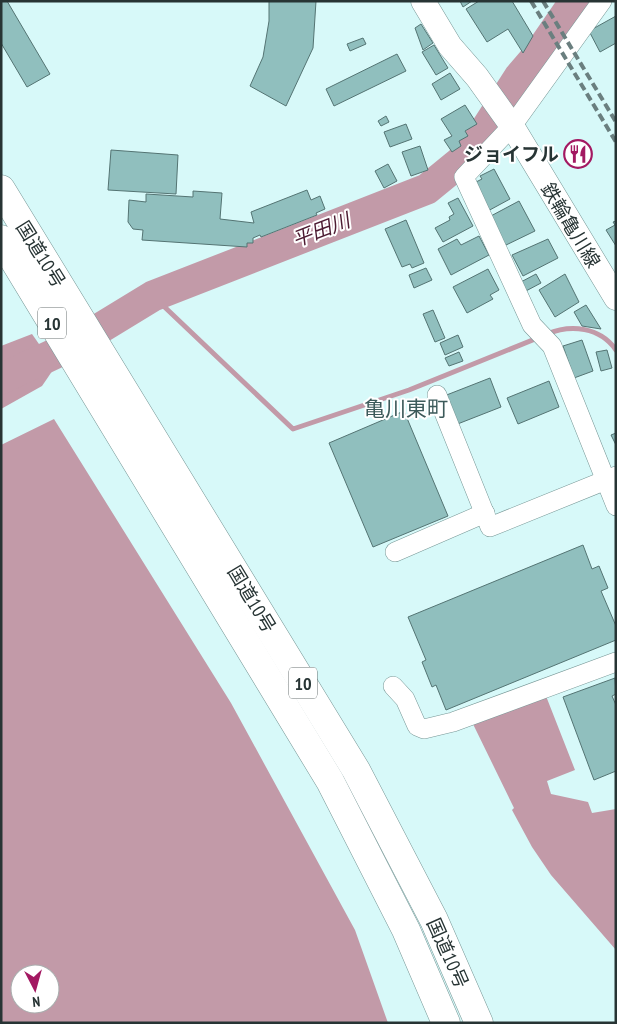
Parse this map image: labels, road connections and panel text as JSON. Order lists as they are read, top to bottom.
{
  "streets": {
    "highway": ["国道10号", "10"],
    "main road": ["鉄輪亀川線"]
  },
  "districts": ["亀川東町"],
  "water": ["平田川"],
  "places": {
    "restaurant": ["ジョイフル"]
  },
  "north": "bottom"
}
